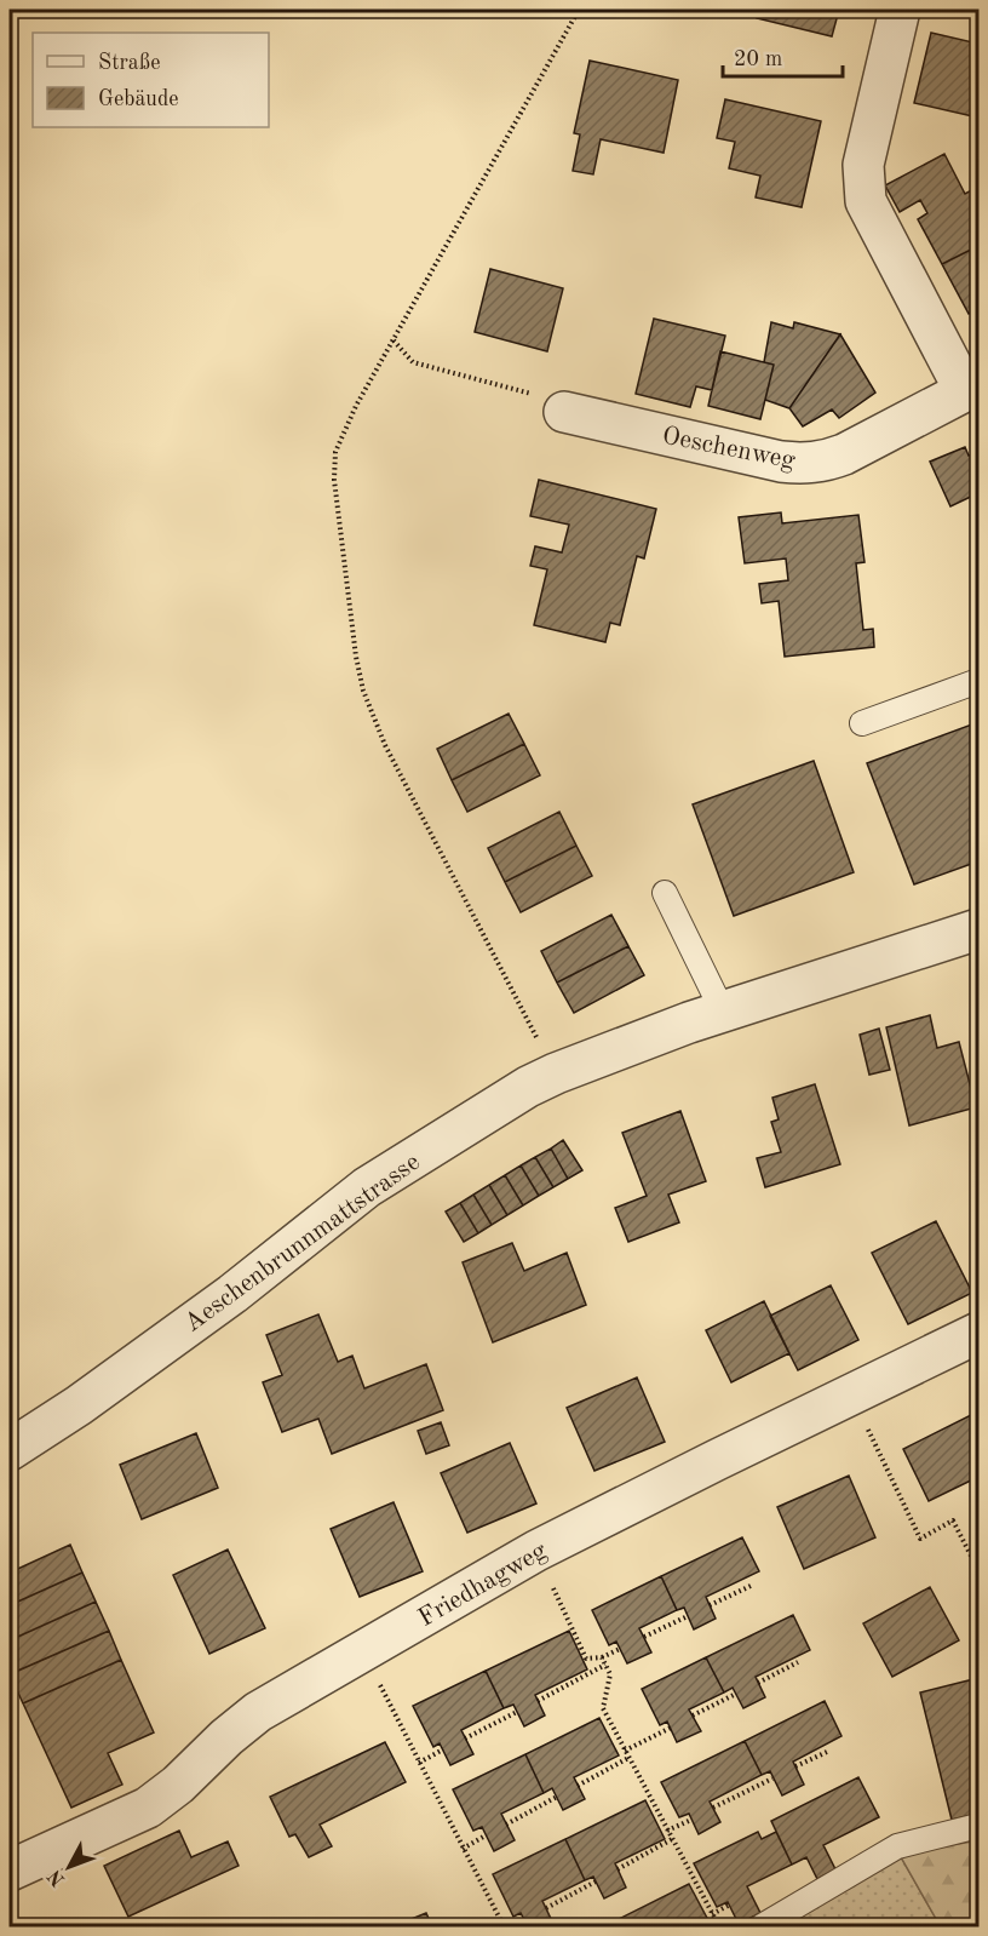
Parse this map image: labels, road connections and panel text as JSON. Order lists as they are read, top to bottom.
{
  "streets": {
    "street": ["Oeschenweg", "Aeschenbrunnmattstrasse", "Friedhagweg"]
  },
  "legend": ["Straße", "Gebäude"],
  "scale_bar": "20 m",
  "north": "bottom left"
}
